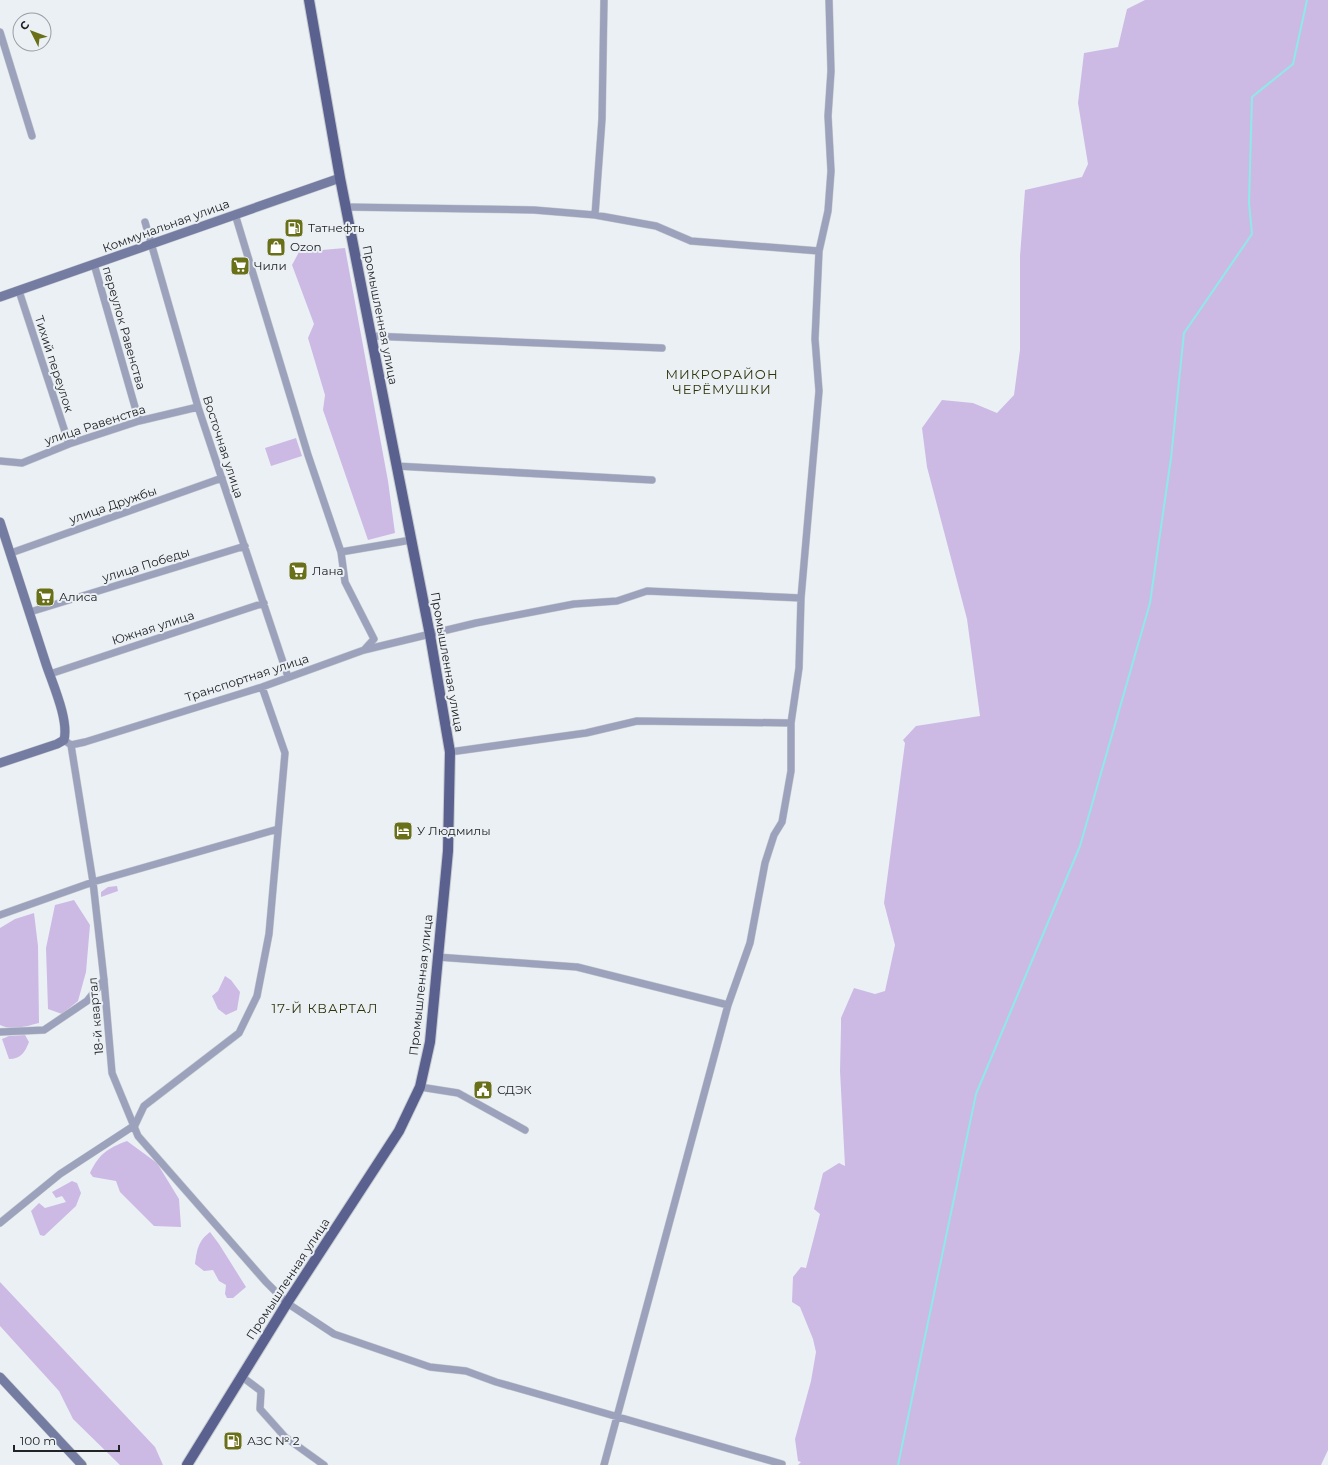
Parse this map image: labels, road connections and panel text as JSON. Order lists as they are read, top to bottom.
{
  "streets": {
    "main road": ["Промышленная улица"],
    "street": [
      "Коммунальная улица",
      "переулок Равенства",
      "Тихий переулок",
      "улица Равенства",
      "Восточная улица",
      "улица Дружбы",
      "улица Победы",
      "Южная улица",
      "Транспортная улица",
      "18-й квартал"
    ]
  },
  "crossings": [
    ["Коммунальная улица", "Промышленная улица"],
    ["Коммунальная улица", "переулок Равенства"],
    ["Коммунальная улица", "Тихий переулок"],
    ["Коммунальная улица", "Восточная улица"],
    ["Промышленная улица", "Транспортная улица"],
    ["Промышленная улица", "18-й квартал"],
    ["переулок Равенства", "улица Равенства"],
    ["Тихий переулок", "улица Равенства"],
    ["улица Равенства", "Восточная улица"],
    ["Восточная улица", "улица Дружбы"],
    ["Восточная улица", "улица Победы"],
    ["Восточная улица", "Южная улица"],
    ["Восточная улица", "Транспортная улица"],
    ["Транспортная улица", "18-й квартал"]
  ],
  "districts": ["МИКРОРАЙОН ЧЕРЁМУШКИ", "17-Й КВАРТАЛ"],
  "places": {
    "fuel station": ["Татнефть", "АЗС № 2"],
    "shop": ["Ozon"],
    "supermarket": ["Чили", "Лана", "Алиса"],
    "hotel": ["У Людмилы"],
    "public building": ["СДЭК"]
  },
  "scale_bar": "100 m",
  "north": "top left"
}
